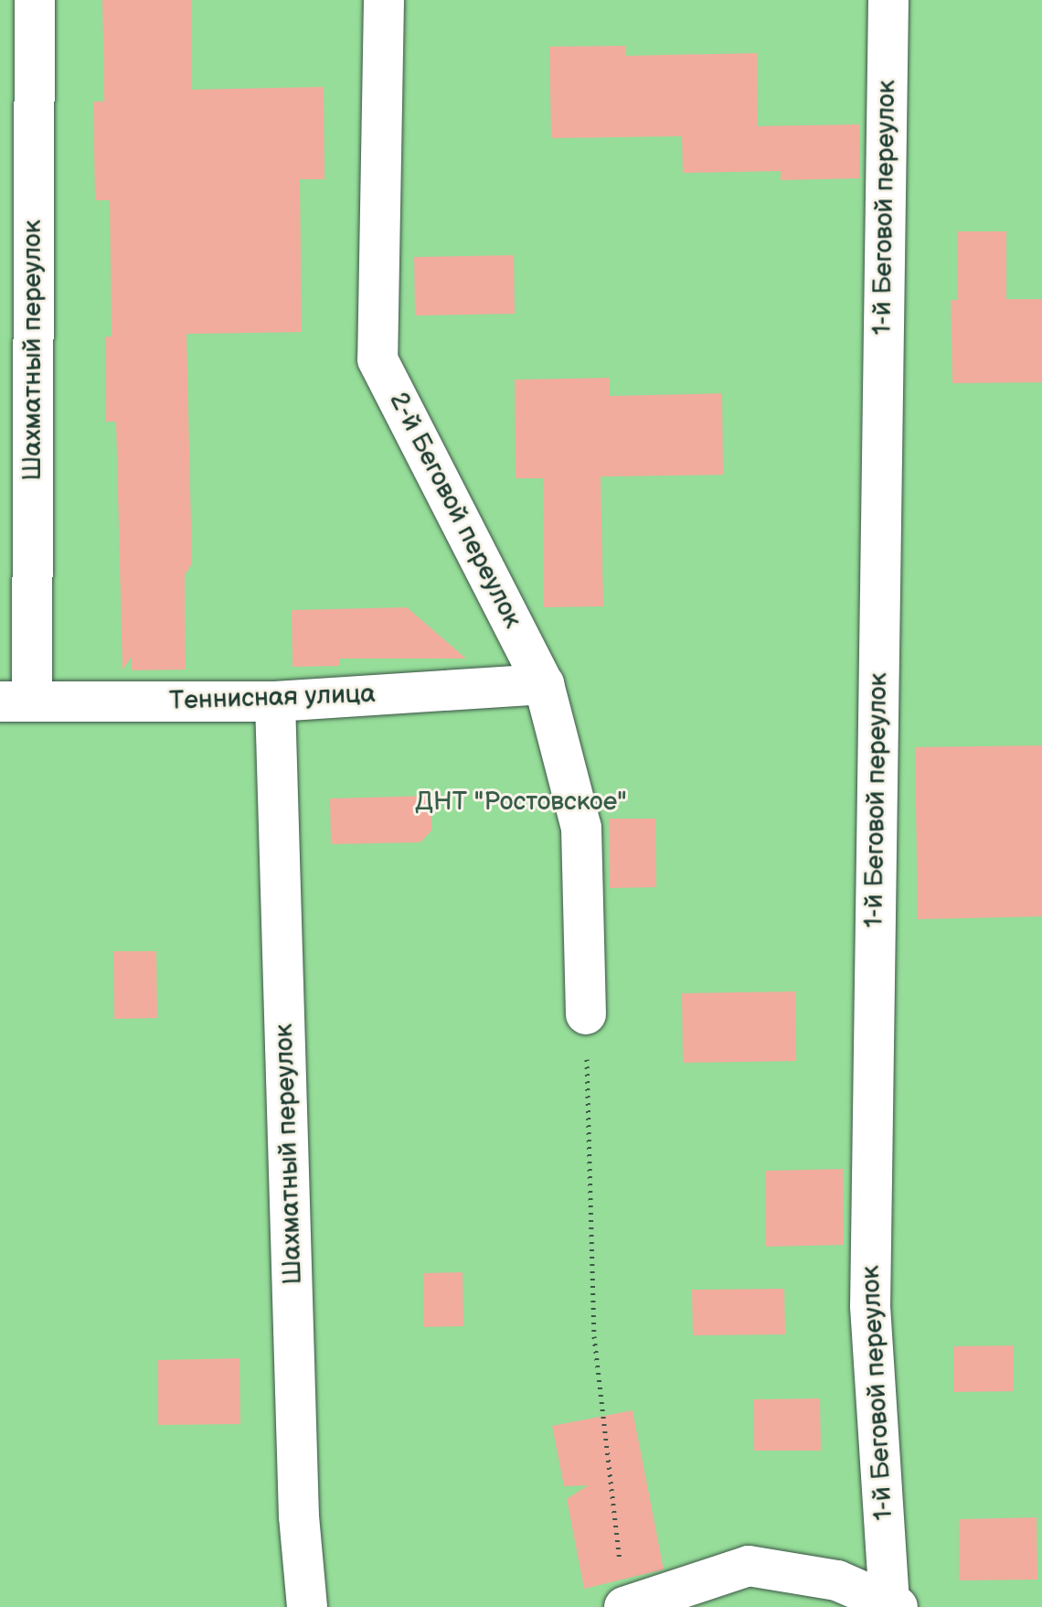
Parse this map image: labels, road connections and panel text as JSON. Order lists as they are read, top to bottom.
{
  "streets": {
    "street": [
      "1-й Беговой переулок",
      "Шахматный переулок",
      "2-й Беговой переулок",
      "Теннисная улица"
    ]
  },
  "crossings": [
    ["Шахматный переулок", "Теннисная улица"],
    ["2-й Беговой переулок", "Теннисная улица"]
  ],
  "parks": ["ДНТ \"Ростовское\""]
}
